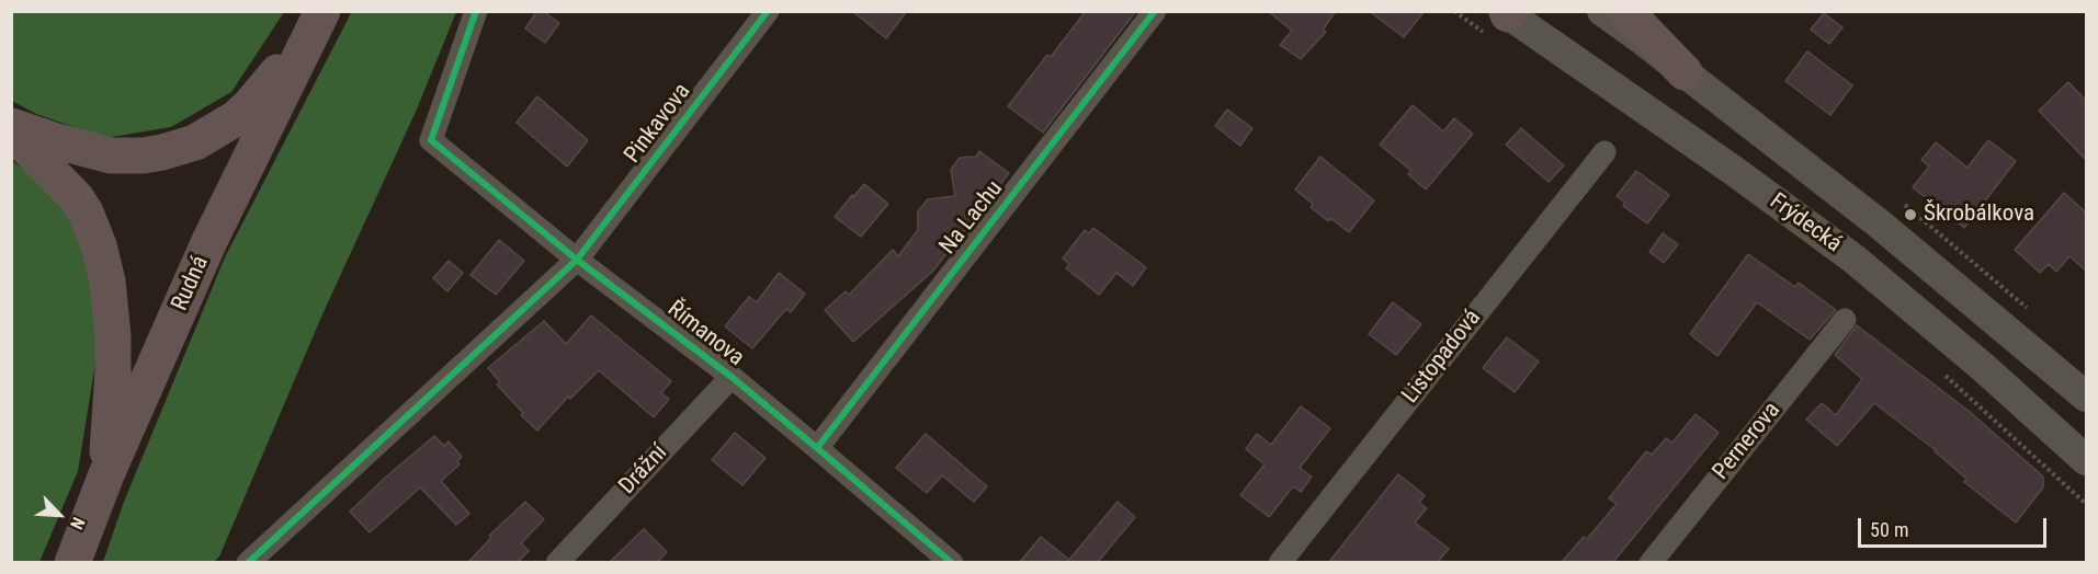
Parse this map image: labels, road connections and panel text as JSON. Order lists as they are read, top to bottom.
{
  "streets": {
    "main road": ["Frýdecká", "Rudná"],
    "street": [
      "Pinkavova",
      "Na Lachu",
      "Římanova",
      "Listopadová",
      "Pernerova",
      "Drážní"
    ]
  },
  "crossings": [
    ["Pinkavova", "Římanova"],
    ["Na Lachu", "Římanova"],
    ["Římanova", "Drážní"]
  ],
  "places": ["Škrobálkova"],
  "scale_bar": "50 m",
  "north": "bottom right"
}
